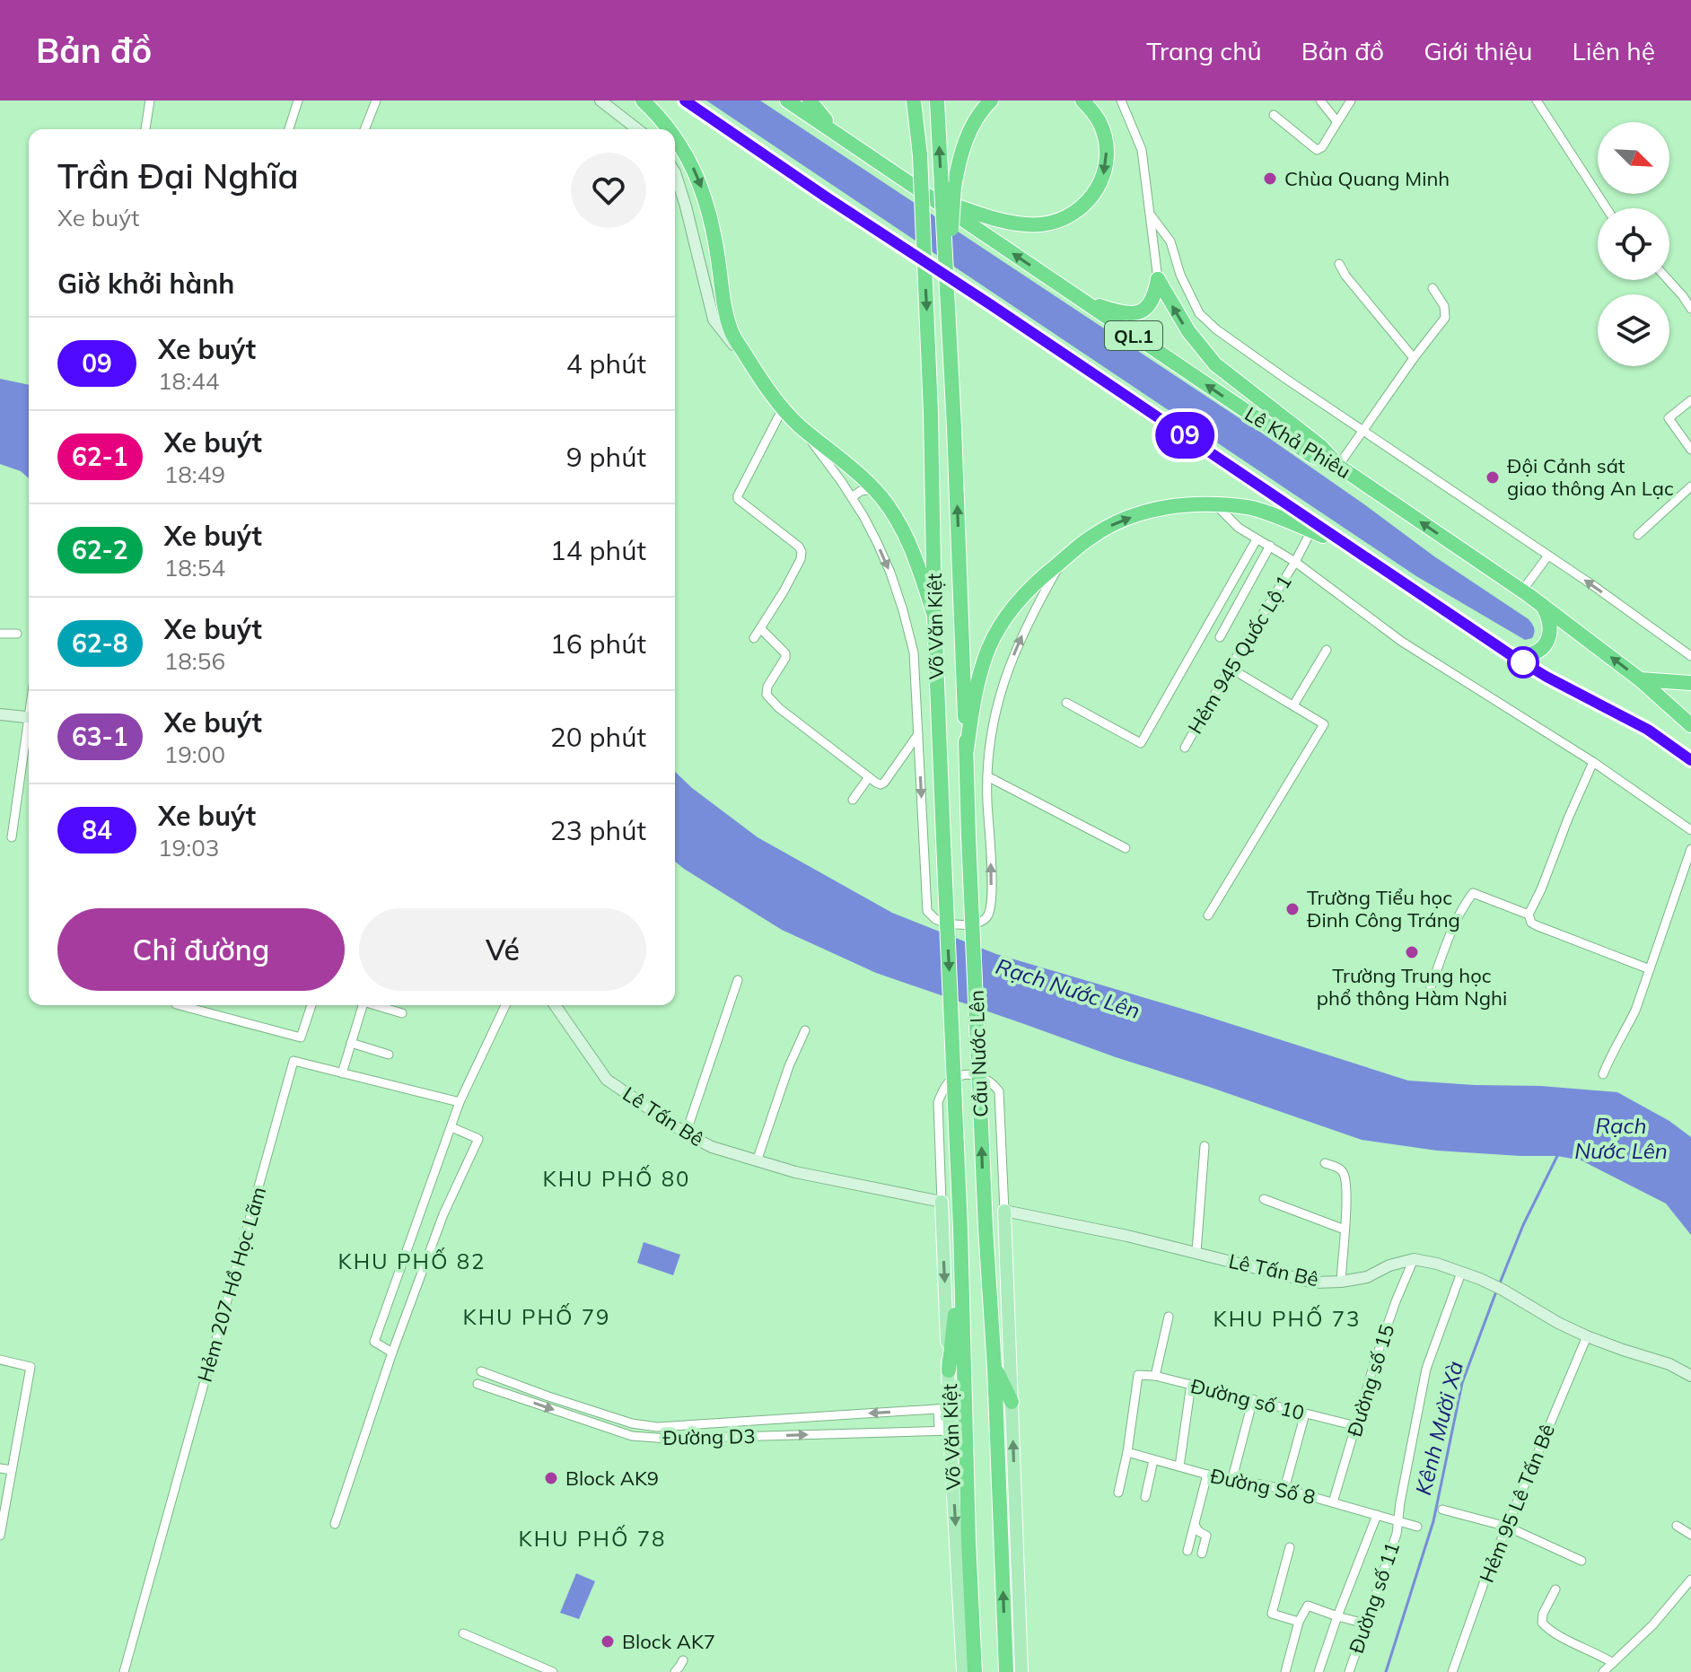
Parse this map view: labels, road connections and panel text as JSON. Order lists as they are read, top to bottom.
{
  "streets": {
    "highway": [
      "QL.1",
      "Lê Khả Phiêu",
      "Võ Văn Kiệt",
      "Cầu Nước Lên"
    ],
    "street": [
      "Hẻm 945 Quốc Lộ 1",
      "Lê Tấn Bê",
      "Hẻm 207 Hồ Học Lãm",
      "Đường số 15",
      "Đường số 10",
      "Đường D3",
      "Đường Số 8",
      "Hẻm 95 Lê Tấn Bê",
      "Đường số 11"
    ]
  },
  "crossings": [
    ["Võ Văn Kiệt", "Cầu Nước Lên"],
    ["Võ Văn Kiệt", "Lê Tấn Bê"],
    ["Võ Văn Kiệt", "Đường D3"],
    ["Lê Tấn Bê", "Đường số 15"],
    ["Đường số 15", "Đường số 10"],
    ["Đường số 15", "Đường Số 8"],
    ["Đường số 10", "Đường Số 8"],
    ["Đường Số 8", "Đường số 11"]
  ],
  "districts": [
    "KHU PHỐ 80",
    "KHU PHỐ 82",
    "KHU PHỐ 79",
    "KHU PHỐ 73",
    "KHU PHỐ 78"
  ],
  "water": ["Rạch Nước Lên", "Kênh Mười Xà"],
  "places": [
    "Chùa Quang Minh",
    "Đội Cảnh sát giao thông An Lạc",
    "Trường Tiểu học Đinh Công Tráng",
    "Trường Trung học phổ thông Hàm Nghi",
    "Block AK9",
    "Block AK7"
  ],
  "lines": ["bus line 09"],
  "north": "bottom right",
  "page": {
    "header": "Bản đồ",
    "nav": [
      "Trang chủ",
      "Bản đồ",
      "Giới thiệu",
      "Liên hệ"
    ],
    "on_map": "09",
    "heading": [
      ["Trần Đại Nghĩa", "Xe buýt"],
      "Giờ khởi hành"
    ],
    "list": [
      {
        "mark": "09",
        "name": "Xe buýt",
        "note": "18:44",
        "value": "4 phút"
      },
      {
        "mark": "62-1",
        "name": "Xe buýt",
        "note": "18:49",
        "value": "9 phút"
      },
      {
        "mark": "62-2",
        "name": "Xe buýt",
        "note": "18:54",
        "value": "14 phút"
      },
      {
        "mark": "62-8",
        "name": "Xe buýt",
        "note": "18:56",
        "value": "16 phút"
      },
      {
        "mark": "63-1",
        "name": "Xe buýt",
        "note": "19:00",
        "value": "20 phút"
      },
      {
        "mark": "84",
        "name": "Xe buýt",
        "note": "19:03",
        "value": "23 phút"
      }
    ],
    "buttons": ["Chỉ đường", "Vé"]
  }
}
